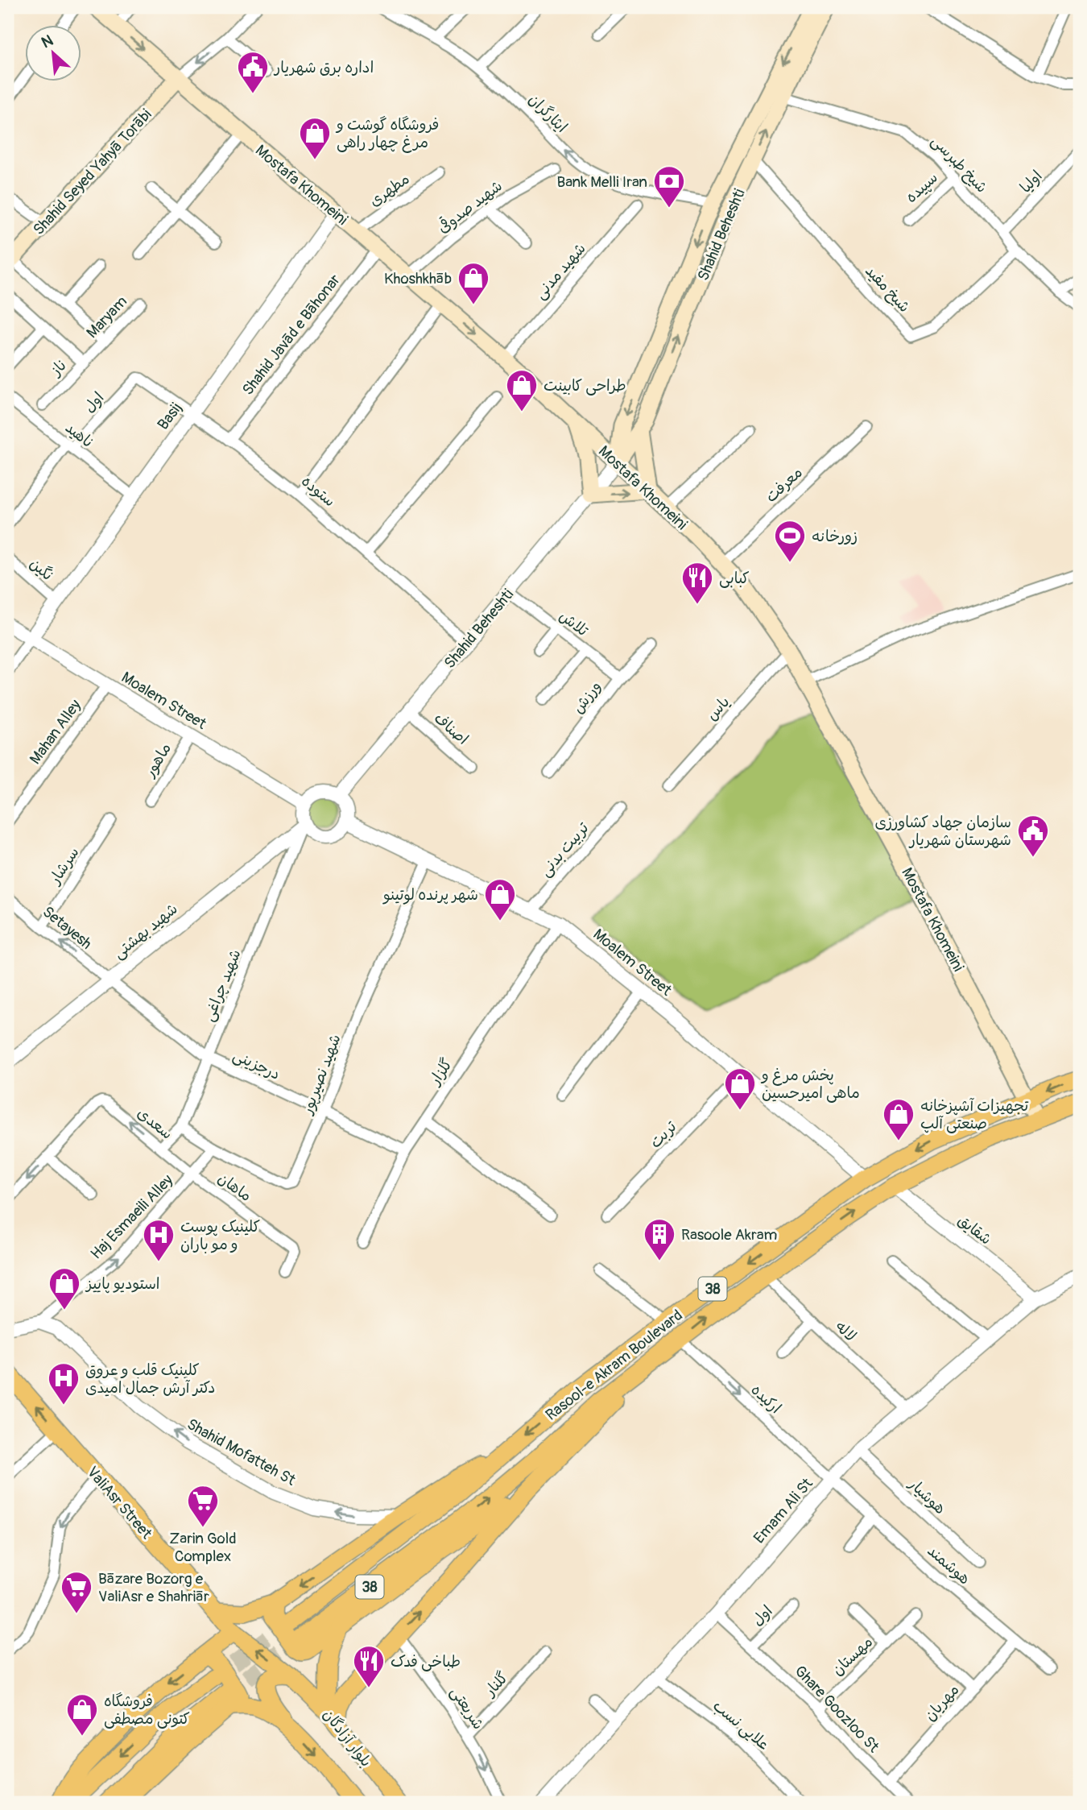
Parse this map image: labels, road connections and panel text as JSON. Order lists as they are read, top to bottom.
{
  "streets": {
    "main road": [
      "Shahid Seyed Yahyā Torābi",
      "Mostafa Khomeini",
      "Shahid Beheshti",
      "38",
      "Rasool-e Akram Boulevard",
      "ValiAsr Street",
      "بلوار آزادگان"
    ],
    "street": [
      "ایثارگران",
      "شیخ طبرسی",
      "اولیا",
      "سپیده",
      "مطهری",
      "شهید صدوقی",
      "شهید مدنی",
      "شیخ مفید",
      "Maryam",
      "Shahid Javād e Bāhonar",
      "ناز",
      "اول",
      "Basij",
      "ناهید",
      "معرفت",
      "ستوده",
      "نگین",
      "تلاش",
      "ورزش",
      "Moalem Street",
      "یاس",
      "اصناف",
      "Mahan Alley",
      "ماهور",
      "تربیت بدنی",
      "سرشار",
      "Setayesh",
      "شهید بهشتی",
      "شهید چراغی",
      "درجزینی",
      "گلزار",
      "شهید نصیرپور",
      "سعدی",
      "تربت",
      "ماهان",
      "Haj Esmaeili Alley",
      "شقایق",
      "لاله",
      "ارکیده",
      "Shahid Mofatteh St",
      "هوشیار",
      "Emam Ali St",
      "هوشمند",
      "مهستان",
      "گلنار",
      "مهریان",
      "شریعتی",
      "Ghare Goozloo St",
      "علایی نسب"
    ]
  },
  "crossings": [
    ["ایثارگران", "Shahid Beheshti"],
    ["شیخ طبرسی", "اولیا"],
    ["شیخ طبرسی", "سپیده"],
    ["شیخ طبرسی", "Shahid Beheshti"],
    ["شیخ طبرسی", "شیخ مفید"],
    ["Shahid Seyed Yahyā Torābi", "Mostafa Khomeini"],
    ["Mostafa Khomeini", "مطهری"],
    ["Mostafa Khomeini", "شهید صدوقی"],
    ["Mostafa Khomeini", "Shahid Beheshti"],
    ["Mostafa Khomeini", "شهید مدنی"],
    ["Mostafa Khomeini", "Shahid Javād e Bāhonar"],
    ["Mostafa Khomeini", "Basij"],
    ["Mostafa Khomeini", "معرفت"],
    ["Mostafa Khomeini", "یاس"],
    ["Mostafa Khomeini", "Rasool-e Akram Boulevard"],
    ["Shahid Beheshti", "شیخ مفید"],
    ["Shahid Beheshti", "ستوده"],
    ["Shahid Beheshti", "تلاش"],
    ["Shahid Beheshti", "Moalem Street"],
    ["Shahid Beheshti", "اصناف"],
    ["Shahid Beheshti", "شهید بهشتی"],
    ["Shahid Beheshti", "شهید چراغی"],
    ["Maryam", "ناز"],
    ["Shahid Javād e Bāhonar", "ستوده"],
    ["اول", "ناهید"],
    ["اول", "ستوده"],
    ["اول", "Ghare Goozloo St"],
    ["Basij", "ناهید"],
    ["Basij", "ستوده"],
    ["Basij", "نگین"],
    ["Basij", "Moalem Street"],
    ["تلاش", "ورزش"],
    ["Moalem Street", "Mahan Alley"],
    ["Moalem Street", "ماهور"],
    ["Moalem Street", "تربیت بدنی"],
    ["Moalem Street", "شهید بهشتی"],
    ["Moalem Street", "شهید چراغی"],
    ["Moalem Street", "گلزار"],
    ["Moalem Street", "شهید نصیرپور"],
    ["Moalem Street", "تربت"],
    ["Moalem Street", "Rasool-e Akram Boulevard"],
    ["سرشار", "Setayesh"],
    ["Setayesh", "شهید بهشتی"],
    ["Setayesh", "درجزینی"],
    ["شهید بهشتی", "شهید چراغی"],
    ["شهید بهشتی", "درجزینی"],
    ["شهید چراغی", "درجزینی"],
    ["شهید چراغی", "شهید نصیرپور"],
    ["شهید چراغی", "سعدی"],
    ["درجزینی", "گلزار"],
    ["درجزینی", "شهید نصیرپور"],
    ["شهید نصیرپور", "Haj Esmaeili Alley"],
    ["سعدی", "ماهان"],
    ["سعدی", "Haj Esmaeili Alley"],
    ["ماهان", "Haj Esmaeili Alley"],
    ["Haj Esmaeili Alley", "Shahid Mofatteh St"],
    ["شقایق", "Rasool-e Akram Boulevard"],
    ["شقایق", "Emam Ali St"],
    ["لاله", "Rasool-e Akram Boulevard"],
    ["لاله", "Emam Ali St"],
    ["Rasool-e Akram Boulevard", "ارکیده"],
    ["ارکیده", "Emam Ali St"],
    ["ارکیده", "هوشمند"],
    ["هوشیار", "Emam Ali St"],
    ["ValiAsr Street", "بلوار آزادگان"],
    ["Emam Ali St", "هوشمند"],
    ["Emam Ali St", "Ghare Goozloo St"],
    ["Emam Ali St", "علایی نسب"],
    ["هوشمند", "مهریان"],
    ["مهستان", "Ghare Goozloo St"],
    ["گلنار", "شریعتی"],
    ["مهریان", "Ghare Goozloo St"]
  ],
  "one_way": [
    "ایثارگران",
    "Setayesh",
    "Haj Esmaeili Alley",
    "ارکیده",
    "Shahid Mofatteh St",
    "شریعتی"
  ],
  "places": {
    "public building": ["اداره برق شهریار", "سازمان جهاد کشاورزی شهرستان شهریار"],
    "shop": [
      "فروشگاه گوشت و مرغ چهار راهی",
      "Khoshkhāb",
      "طراحی کابینت",
      "شهر پرنده لوتینو",
      "پخش مرغ و ماهی امیرحسین",
      "تجهیزات آشپزخانه صنعتی آلپ",
      "استودیو پاییز",
      "فروشگاه کتونی مصطفی"
    ],
    "bank": ["Bank Melli Iran"],
    "sports": ["زورخانه"],
    "restaurant": ["کبابی", "طباخی فدک"],
    "building": ["Rasoole Akram"],
    "hospital": ["کلینیک پوست و مو باران", "کلینیک قلب و عروق دکتر آرش جمال امیدی"],
    "supermarket": ["Zarin Gold Complex", "Bāzare Bozorg e ValiAsr e Shahriār"]
  },
  "north": "top left"
}
